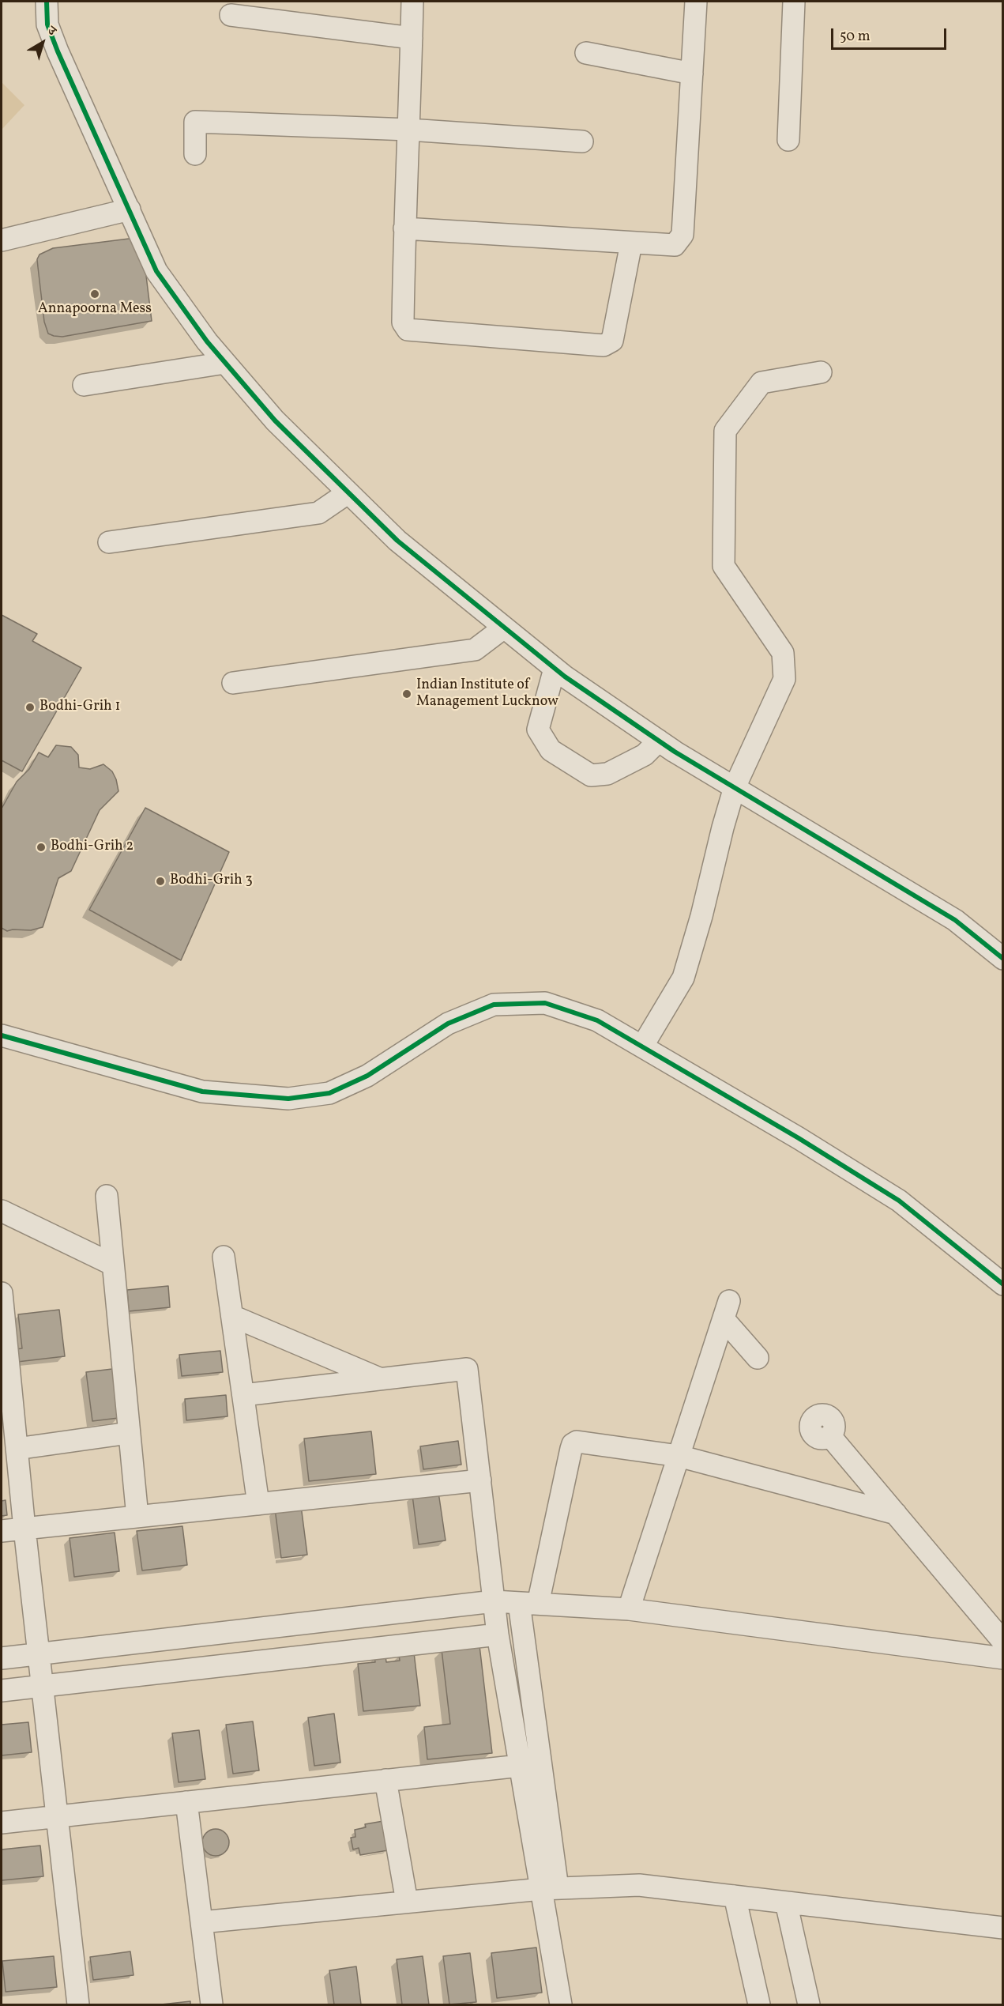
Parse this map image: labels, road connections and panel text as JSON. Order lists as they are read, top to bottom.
{
  "places": [
    "Annapoorna Mess",
    "Indian Institute of Management Lucknow",
    "Bodhi-Grih 1",
    "Bodhi-Grih 2",
    "Bodhi-Grih 3"
  ],
  "scale_bar": "50 m",
  "north": "top right"
}
